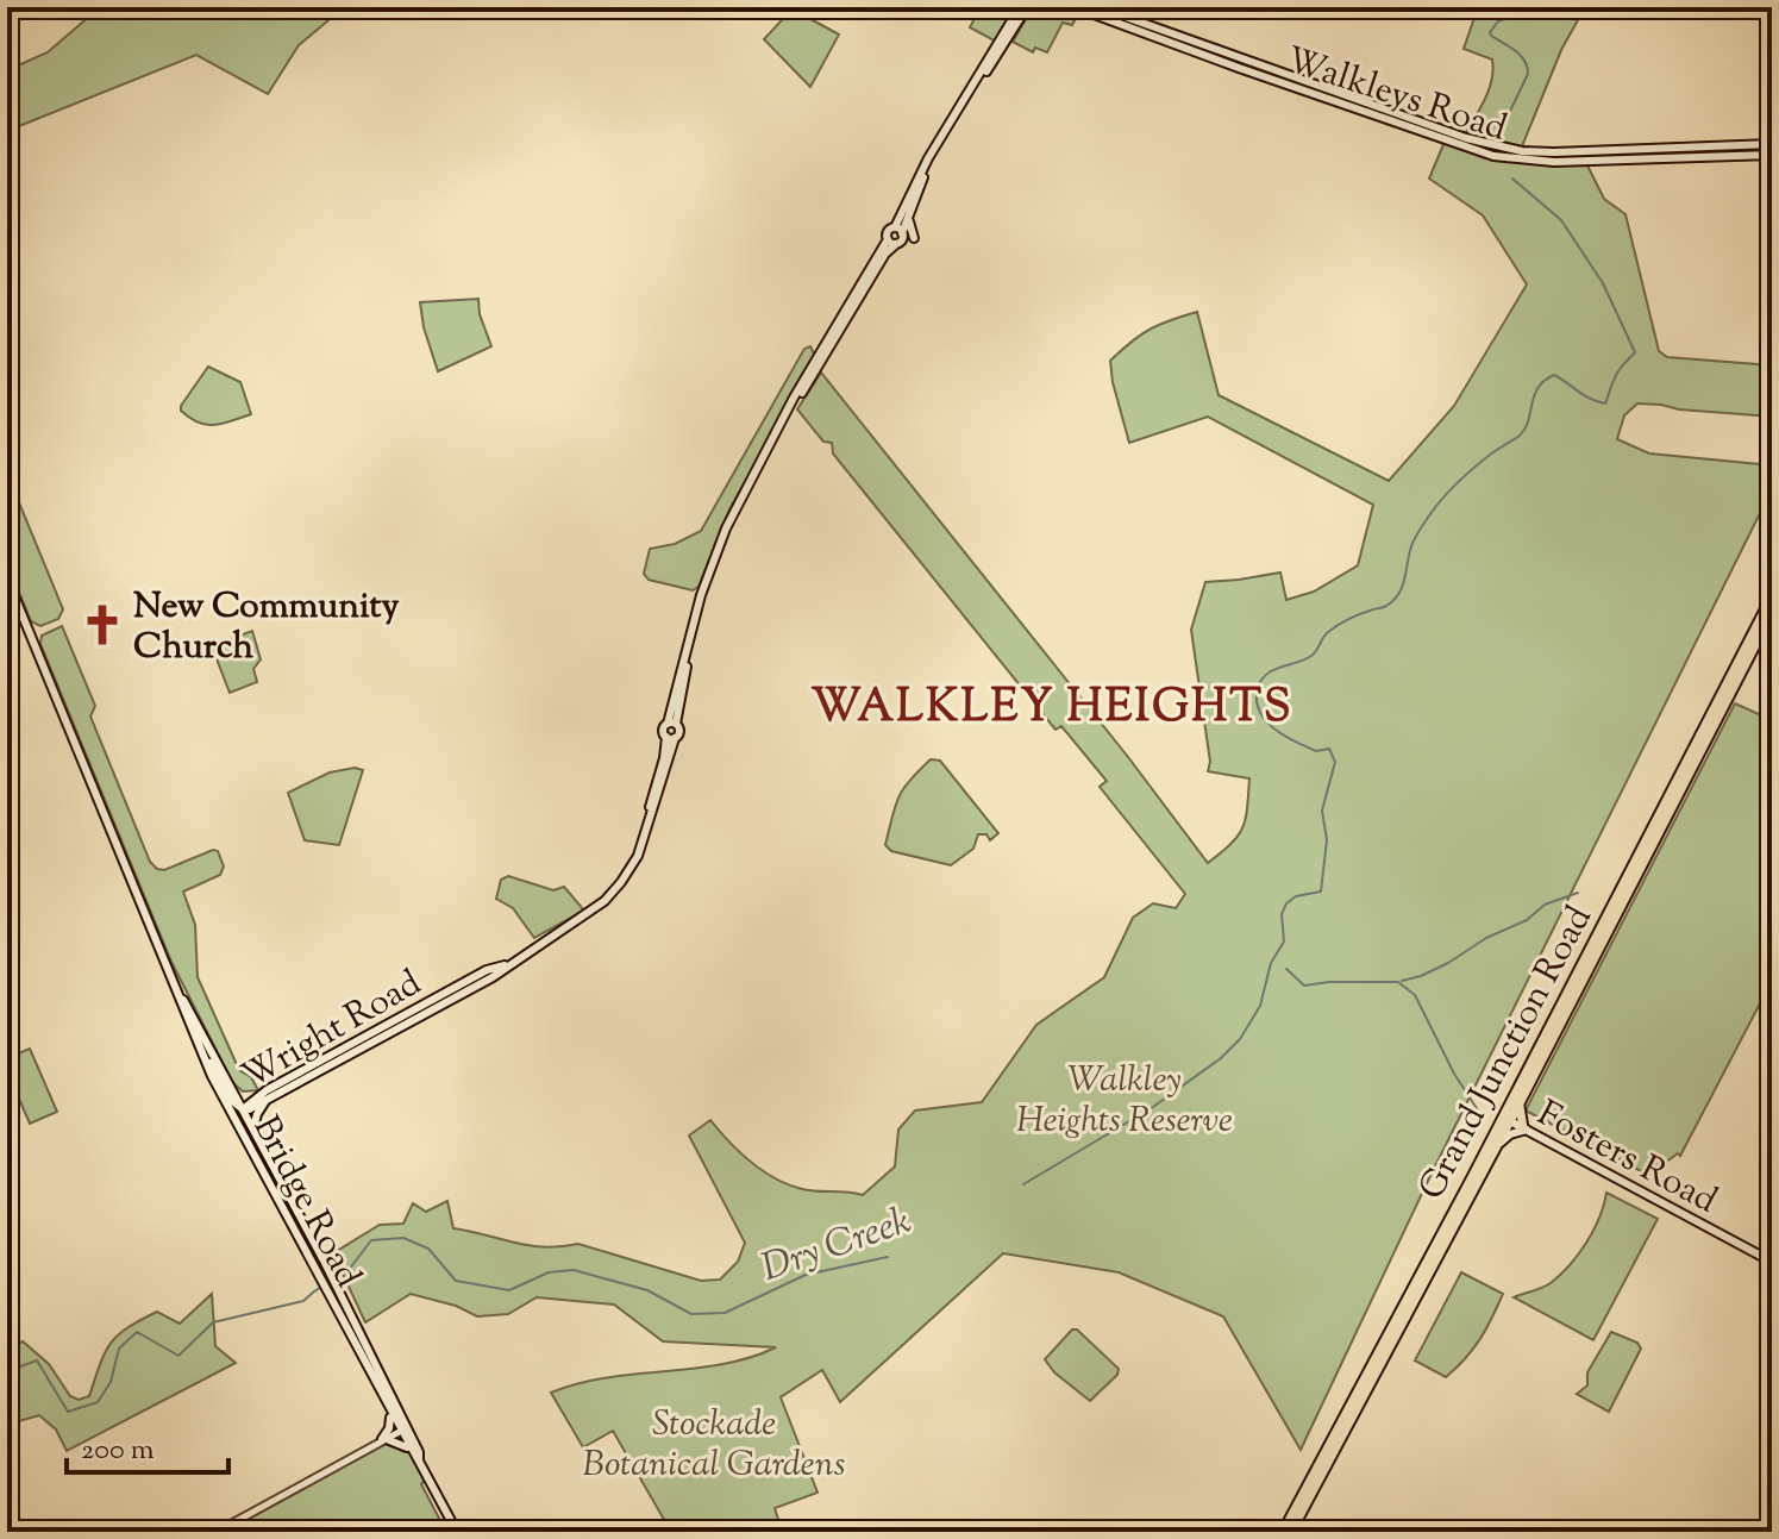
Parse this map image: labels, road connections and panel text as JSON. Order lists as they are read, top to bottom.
{
  "streets": {
    "highway": ["Grand Junction Road"],
    "main road": [
      "Walkleys Road",
      "Wright Road",
      "Fosters Road",
      "Bridge Road"
    ]
  },
  "crossings": [
    ["Wright Road", "Bridge Road"],
    ["Grand Junction Road", "Fosters Road"]
  ],
  "districts": ["WALKLEY HEIGHTS"],
  "water": ["Dry Creek"],
  "parks": ["Walkley Heights Reserve", "Stockade Botanical Gardens"],
  "places": {
    "church": ["New Community Church"]
  },
  "scale_bar": "200 m"
}
